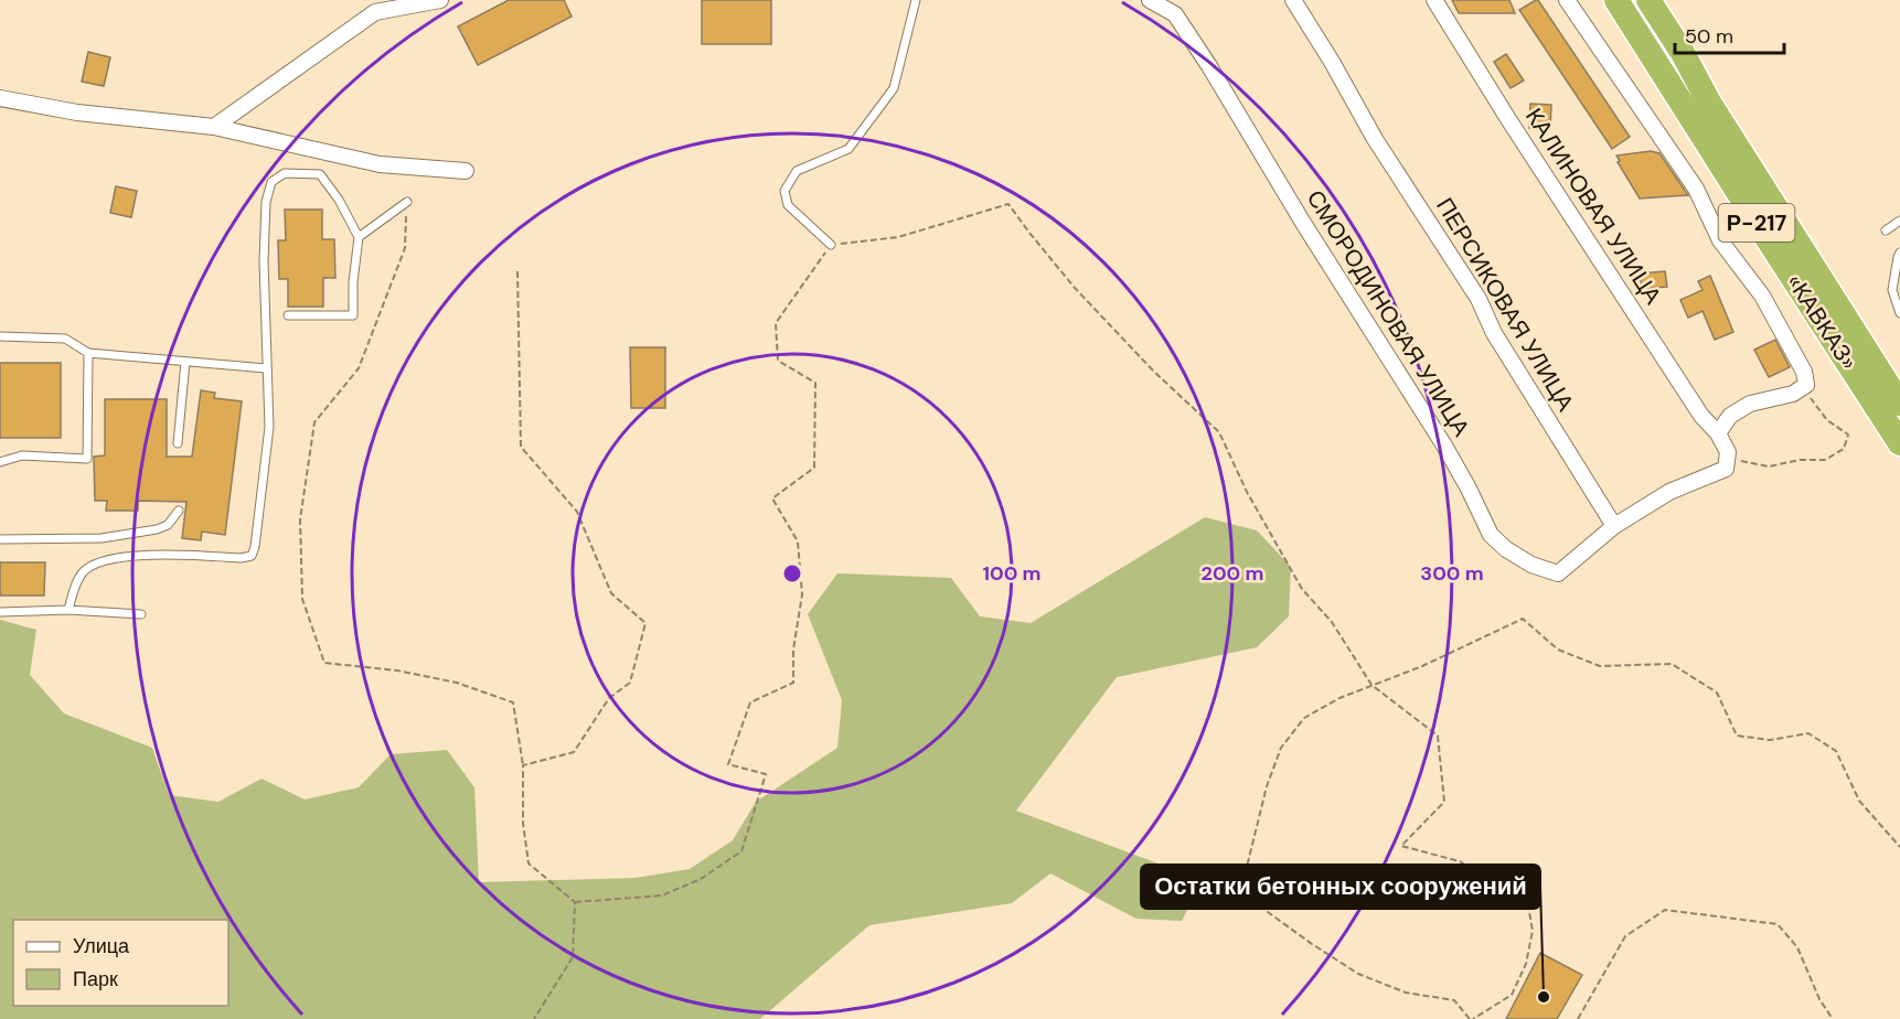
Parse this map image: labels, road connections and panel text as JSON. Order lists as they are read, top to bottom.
{
  "streets": {
    "highway": ["Р-217", "«КАВКАЗ»"],
    "street": ["КАЛИНОВАЯ УЛИЦА", "ПЕРСИКОВАЯ УЛИЦА", "СМОРОДИНОВАЯ УЛИЦА"]
  },
  "crossings": [
    ["ПЕРСИКОВАЯ УЛИЦА", "СМОРОДИНОВАЯ УЛИЦА"]
  ],
  "places": ["Остатки бетонных сооружений"],
  "legend": ["Улица", "Парк"],
  "scale_bar": "50 m",
  "rings": ["100 m", "200 m", "300 m"]
}
